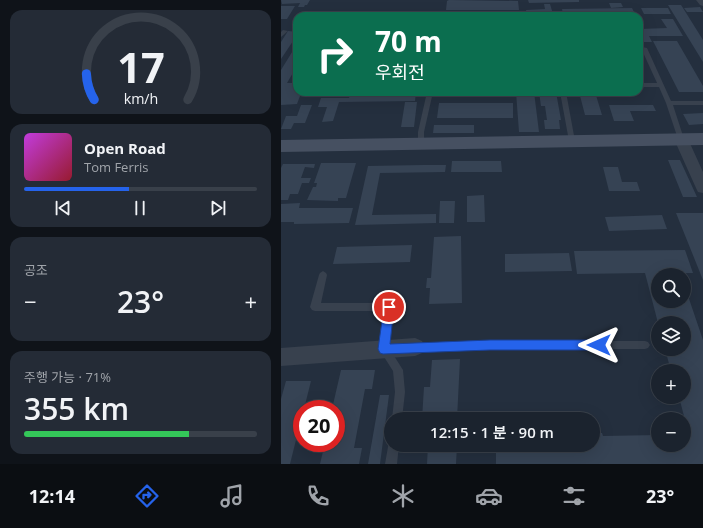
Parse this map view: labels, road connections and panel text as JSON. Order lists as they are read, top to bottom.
{
  "page": {
    "turn": ["70 m", "우회전"],
    "song": ["Open Road", "Tom Ferris"],
    "tile": [
      "공조",
      ["주행 가능 · 71%", "355 km"]
    ],
    "map_buttons": ["+", "−"],
    "heat": ["−", "23°", "+"],
    "limit": "20",
    "trip": "12:15 · 1 분 · 90 m",
    "tabs": ["12:14", "23°"],
    "gauge": ["17", "km/h"]
  }
}
